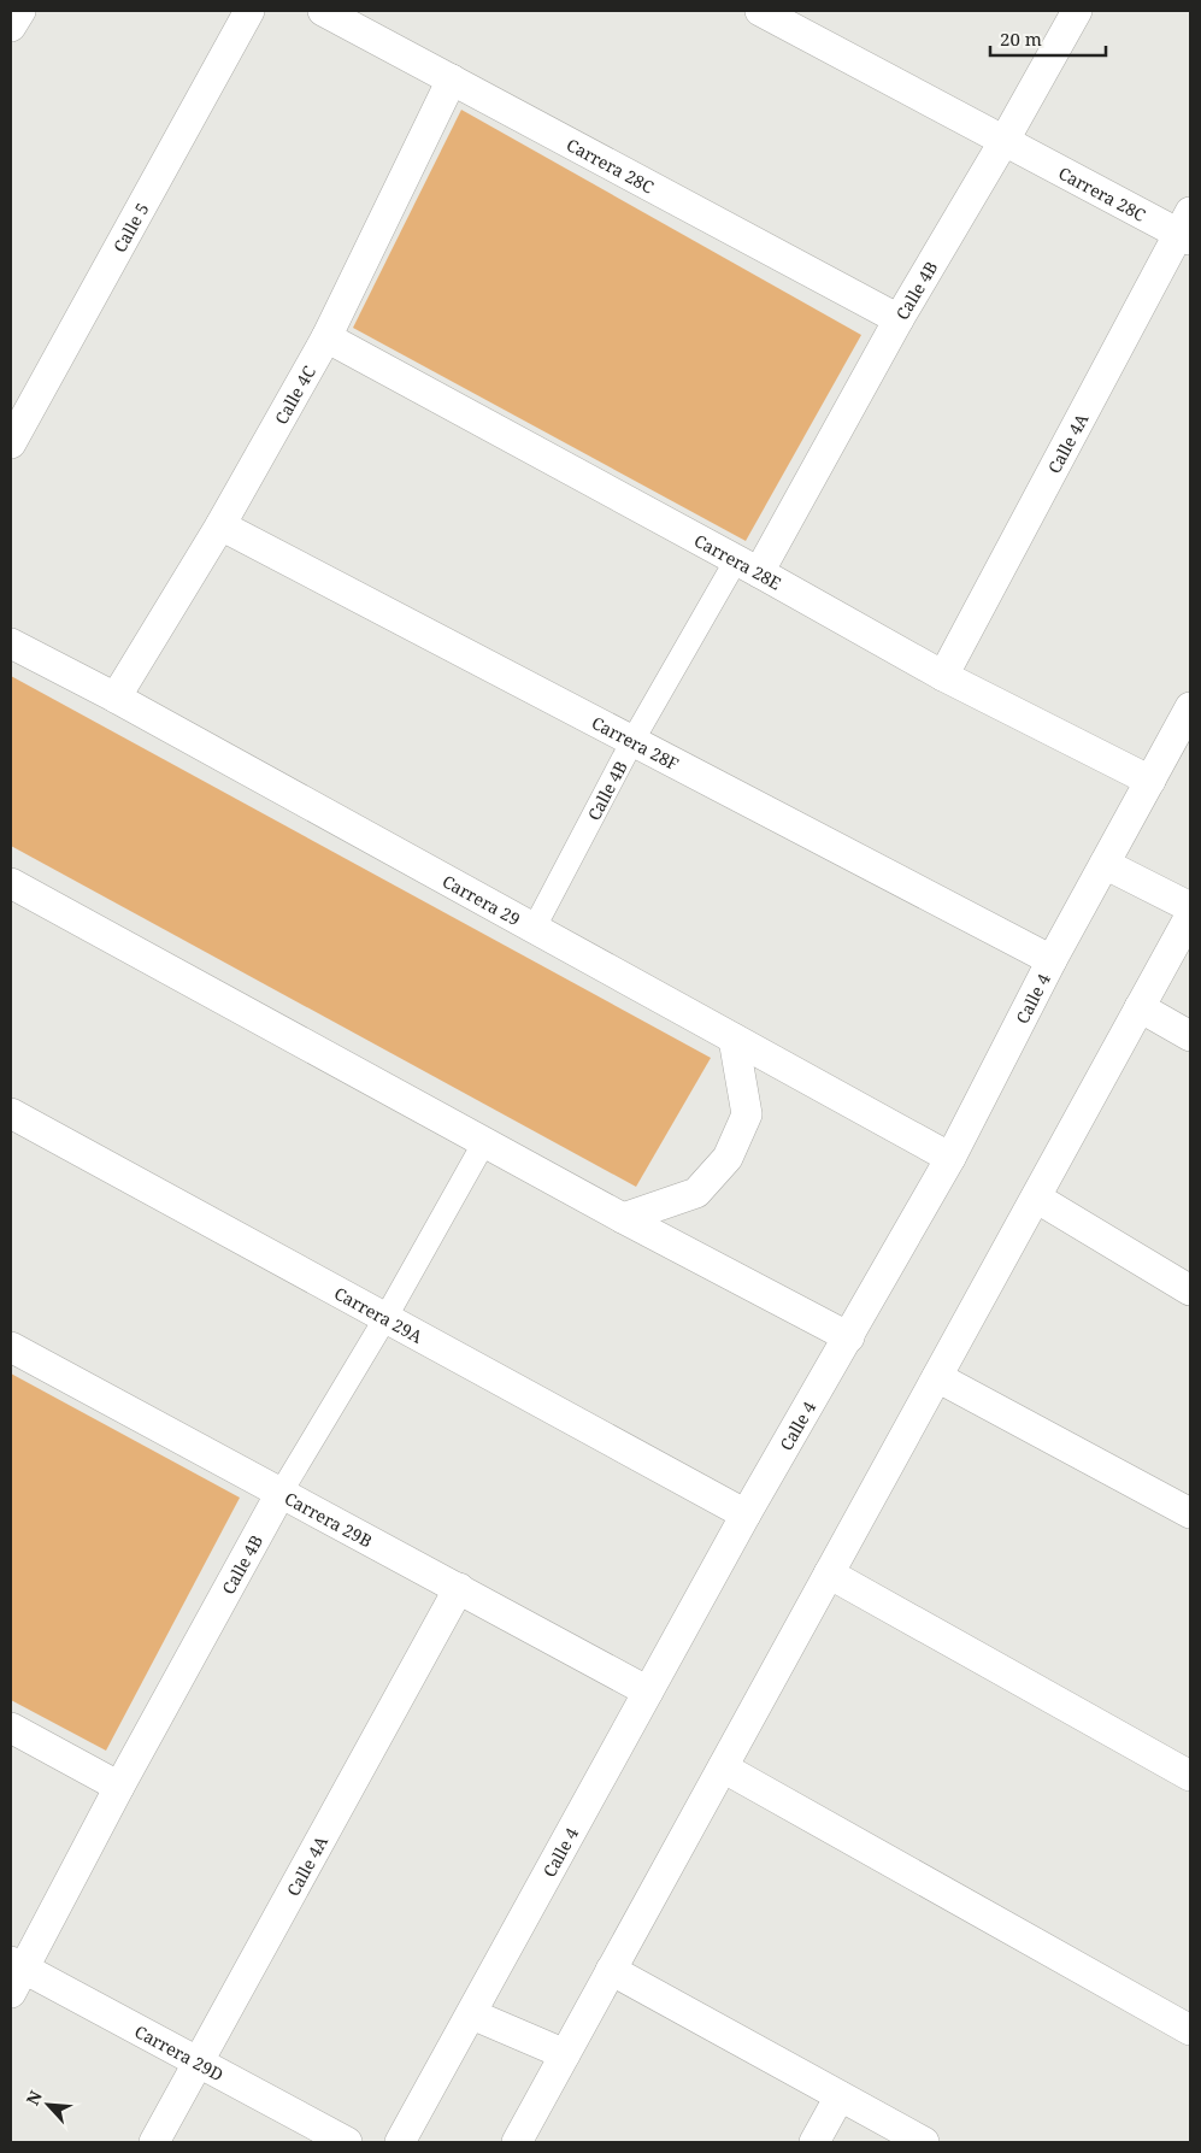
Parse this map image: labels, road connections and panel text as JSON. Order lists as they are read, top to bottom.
{
  "streets": {
    "street": [
      "Carrera 28C",
      "Calle 5",
      "Calle 4B",
      "Calle 4C",
      "Calle 4A",
      "Carrera 28E",
      "Carrera 28F",
      "Carrera 29",
      "Calle 4",
      "Carrera 29A",
      "Carrera 29B",
      "Carrera 29D"
    ]
  },
  "crossings": [
    ["Carrera 28C", "Calle 4B"],
    ["Carrera 28C", "Calle 4C"],
    ["Carrera 28C", "Calle 4A"],
    ["Calle 4B", "Carrera 28E"],
    ["Calle 4B", "Carrera 28F"],
    ["Calle 4B", "Carrera 29"],
    ["Calle 4B", "Carrera 29A"],
    ["Calle 4B", "Carrera 29B"],
    ["Calle 4B", "Carrera 29D"],
    ["Calle 4C", "Carrera 28E"],
    ["Calle 4C", "Carrera 28F"],
    ["Calle 4C", "Carrera 29"],
    ["Calle 4A", "Carrera 28E"],
    ["Calle 4A", "Carrera 29B"],
    ["Calle 4A", "Carrera 29D"],
    ["Carrera 28E", "Calle 4"],
    ["Carrera 28F", "Calle 4"],
    ["Carrera 29", "Calle 4"],
    ["Calle 4", "Carrera 29A"],
    ["Calle 4", "Carrera 29B"]
  ],
  "scale_bar": "20 m",
  "north": "top left"
}
